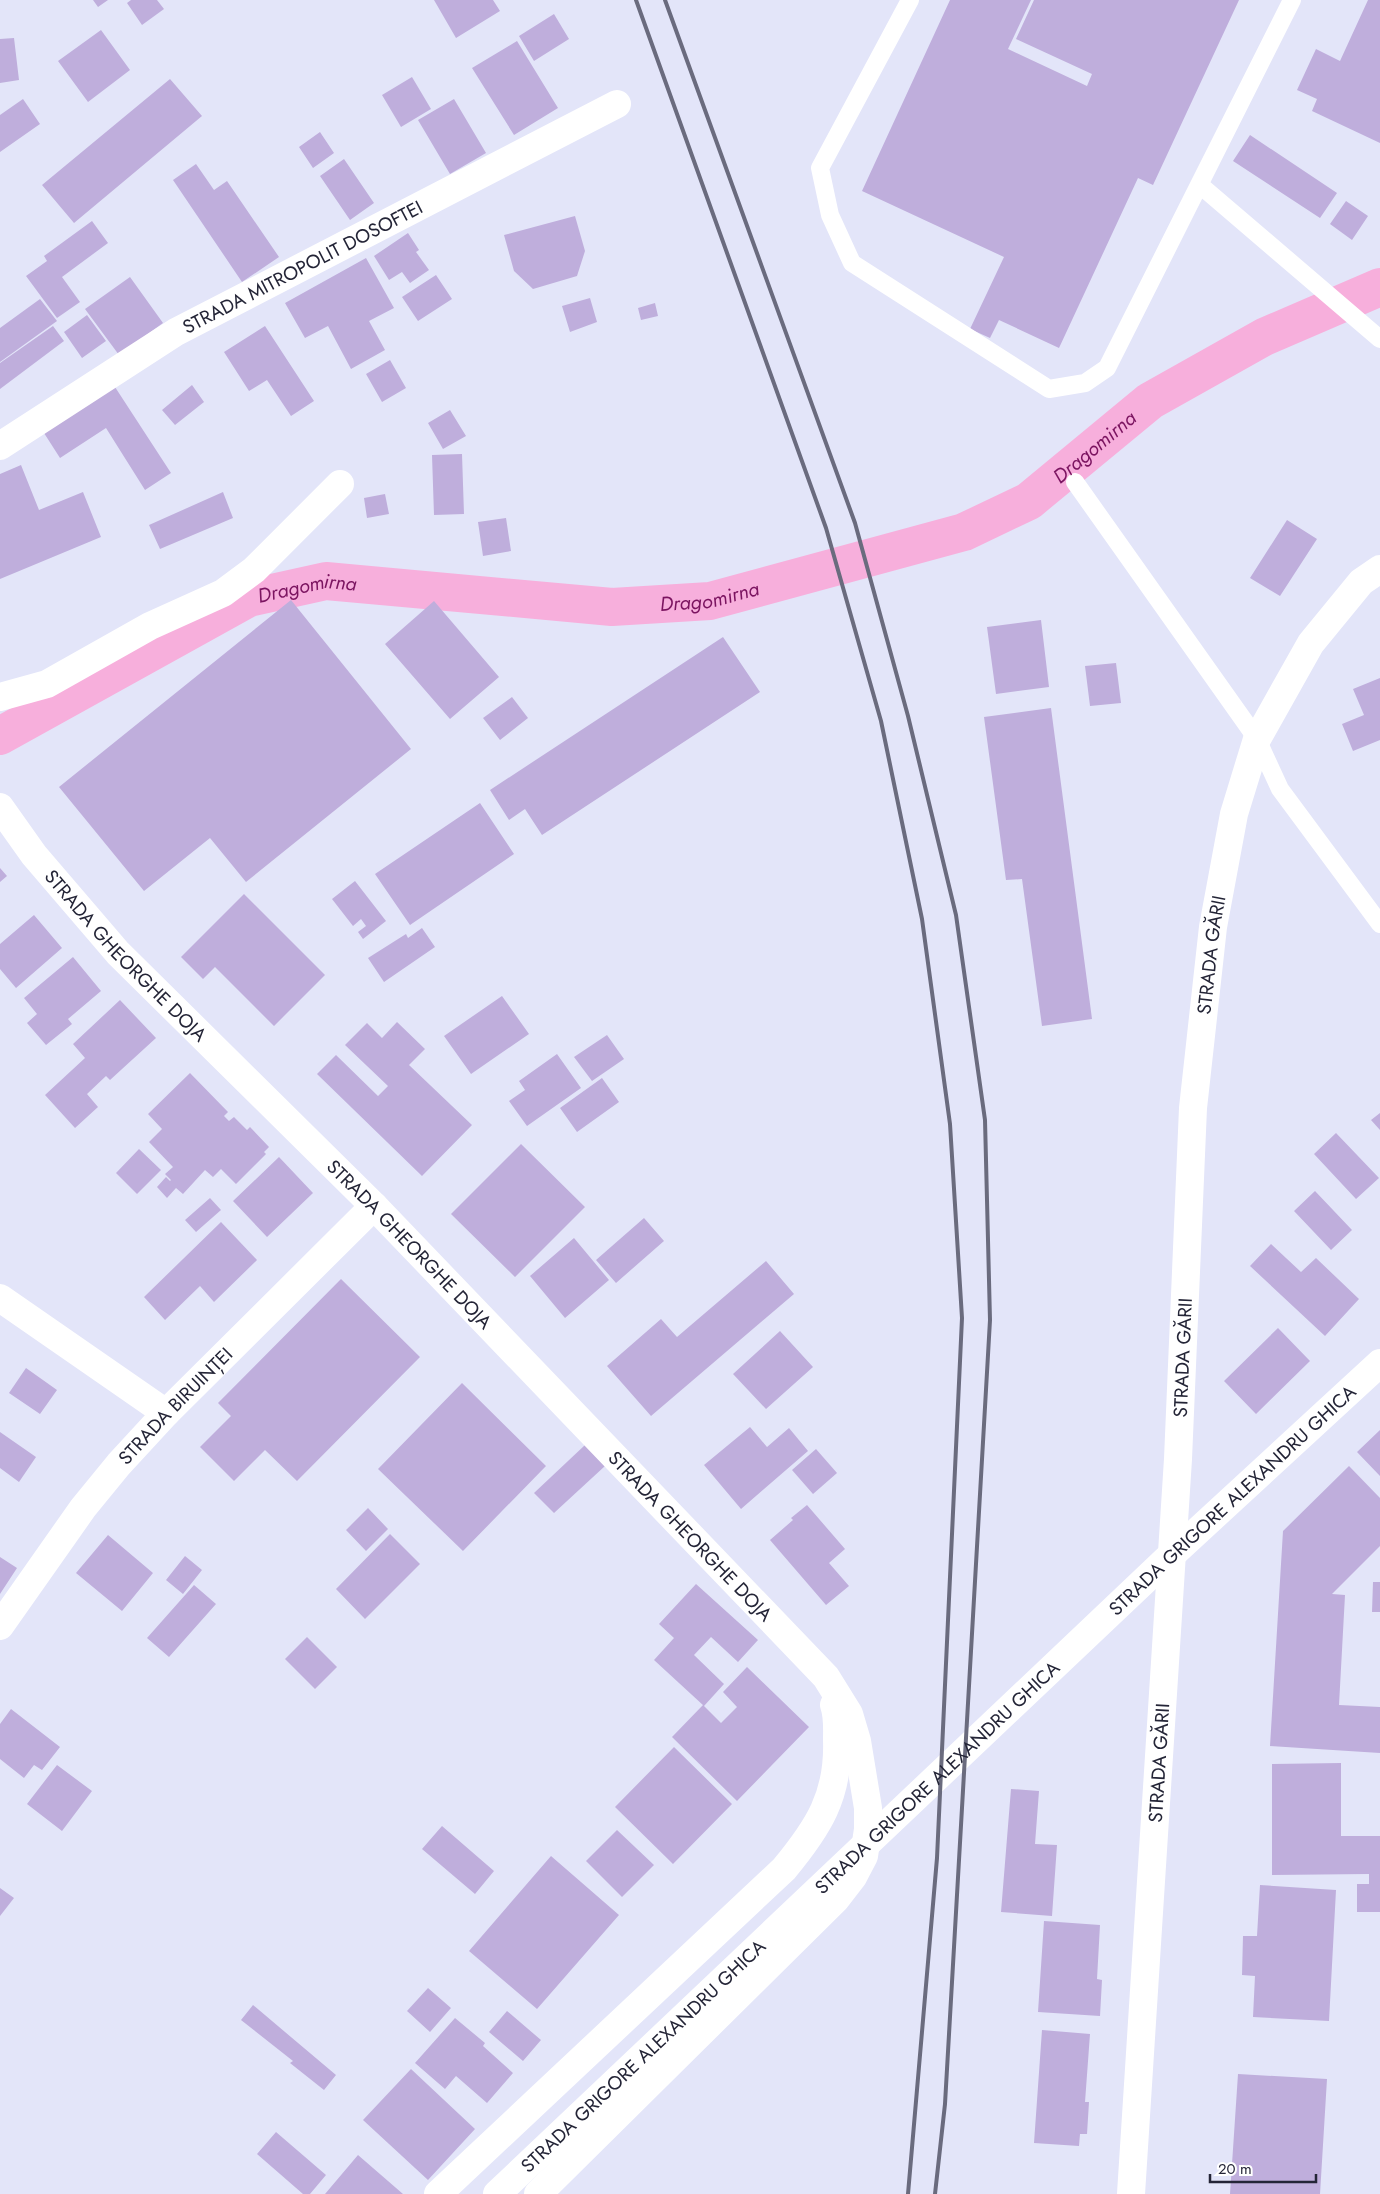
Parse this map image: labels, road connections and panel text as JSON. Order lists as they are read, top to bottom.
{
  "streets": {
    "main road": [
      "STRADA MITROPOLIT DOSOFTEI",
      "STRADA GĂRII",
      "STRADA GHEORGHE DOJA",
      "STRADA BIRUINȚEI",
      "STRADA GRIGORE ALEXANDRU GHICA"
    ]
  },
  "crossings": [
    ["STRADA GHEORGHE DOJA", "STRADA BIRUINȚEI"]
  ],
  "water": ["Dragomirna"],
  "scale_bar": "20 m"
}
